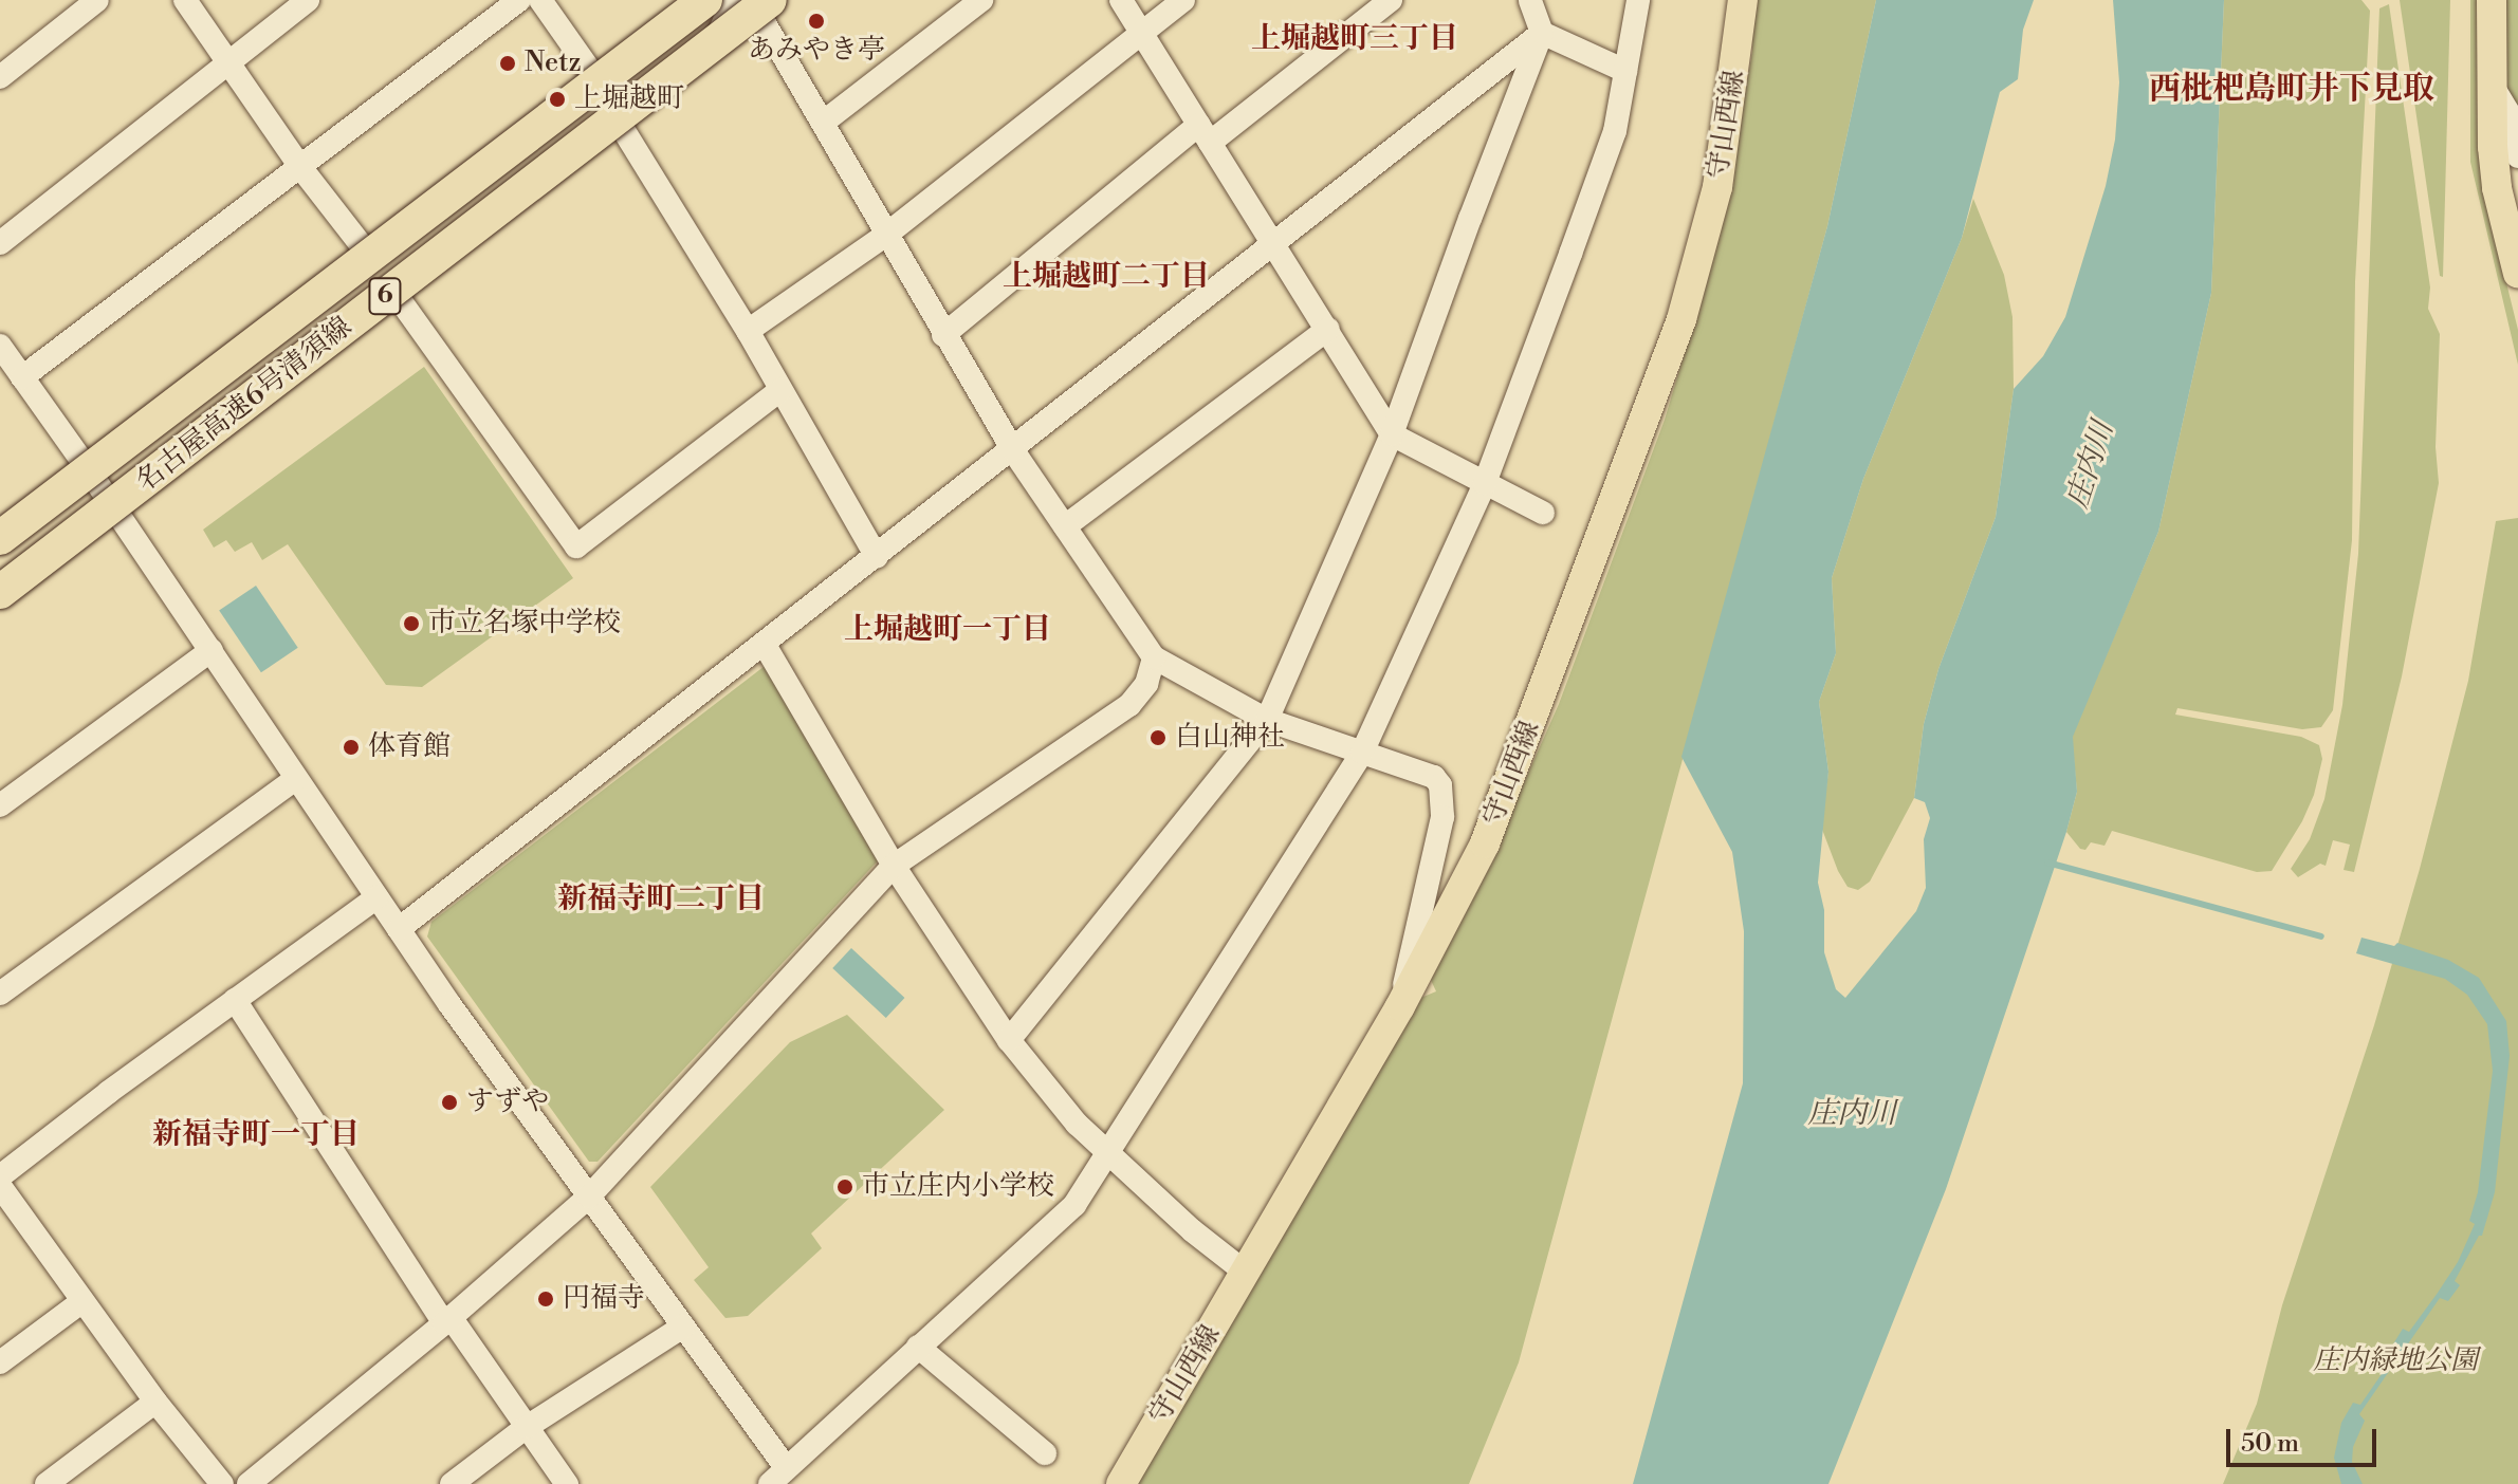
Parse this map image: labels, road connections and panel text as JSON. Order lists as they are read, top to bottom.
{
  "streets": {
    "highway": ["6", "名古屋高速6号清須線"],
    "main road": ["守山西線"]
  },
  "districts": [
    "上堀越町三丁目",
    "西枇杷島町井下見取",
    "上堀越町二丁目",
    "上堀越町一丁目",
    "新福寺町二丁目",
    "新福寺町一丁目"
  ],
  "water": ["庄内川"],
  "parks": ["庄内緑地公園"],
  "places": [
    "あみやき亭",
    "Netz",
    "上堀越町",
    "市立名塚中学校",
    "白山神社",
    "体育館",
    "すずや",
    "市立庄内小学校",
    "円福寺"
  ],
  "scale_bar": "50 m"
}
